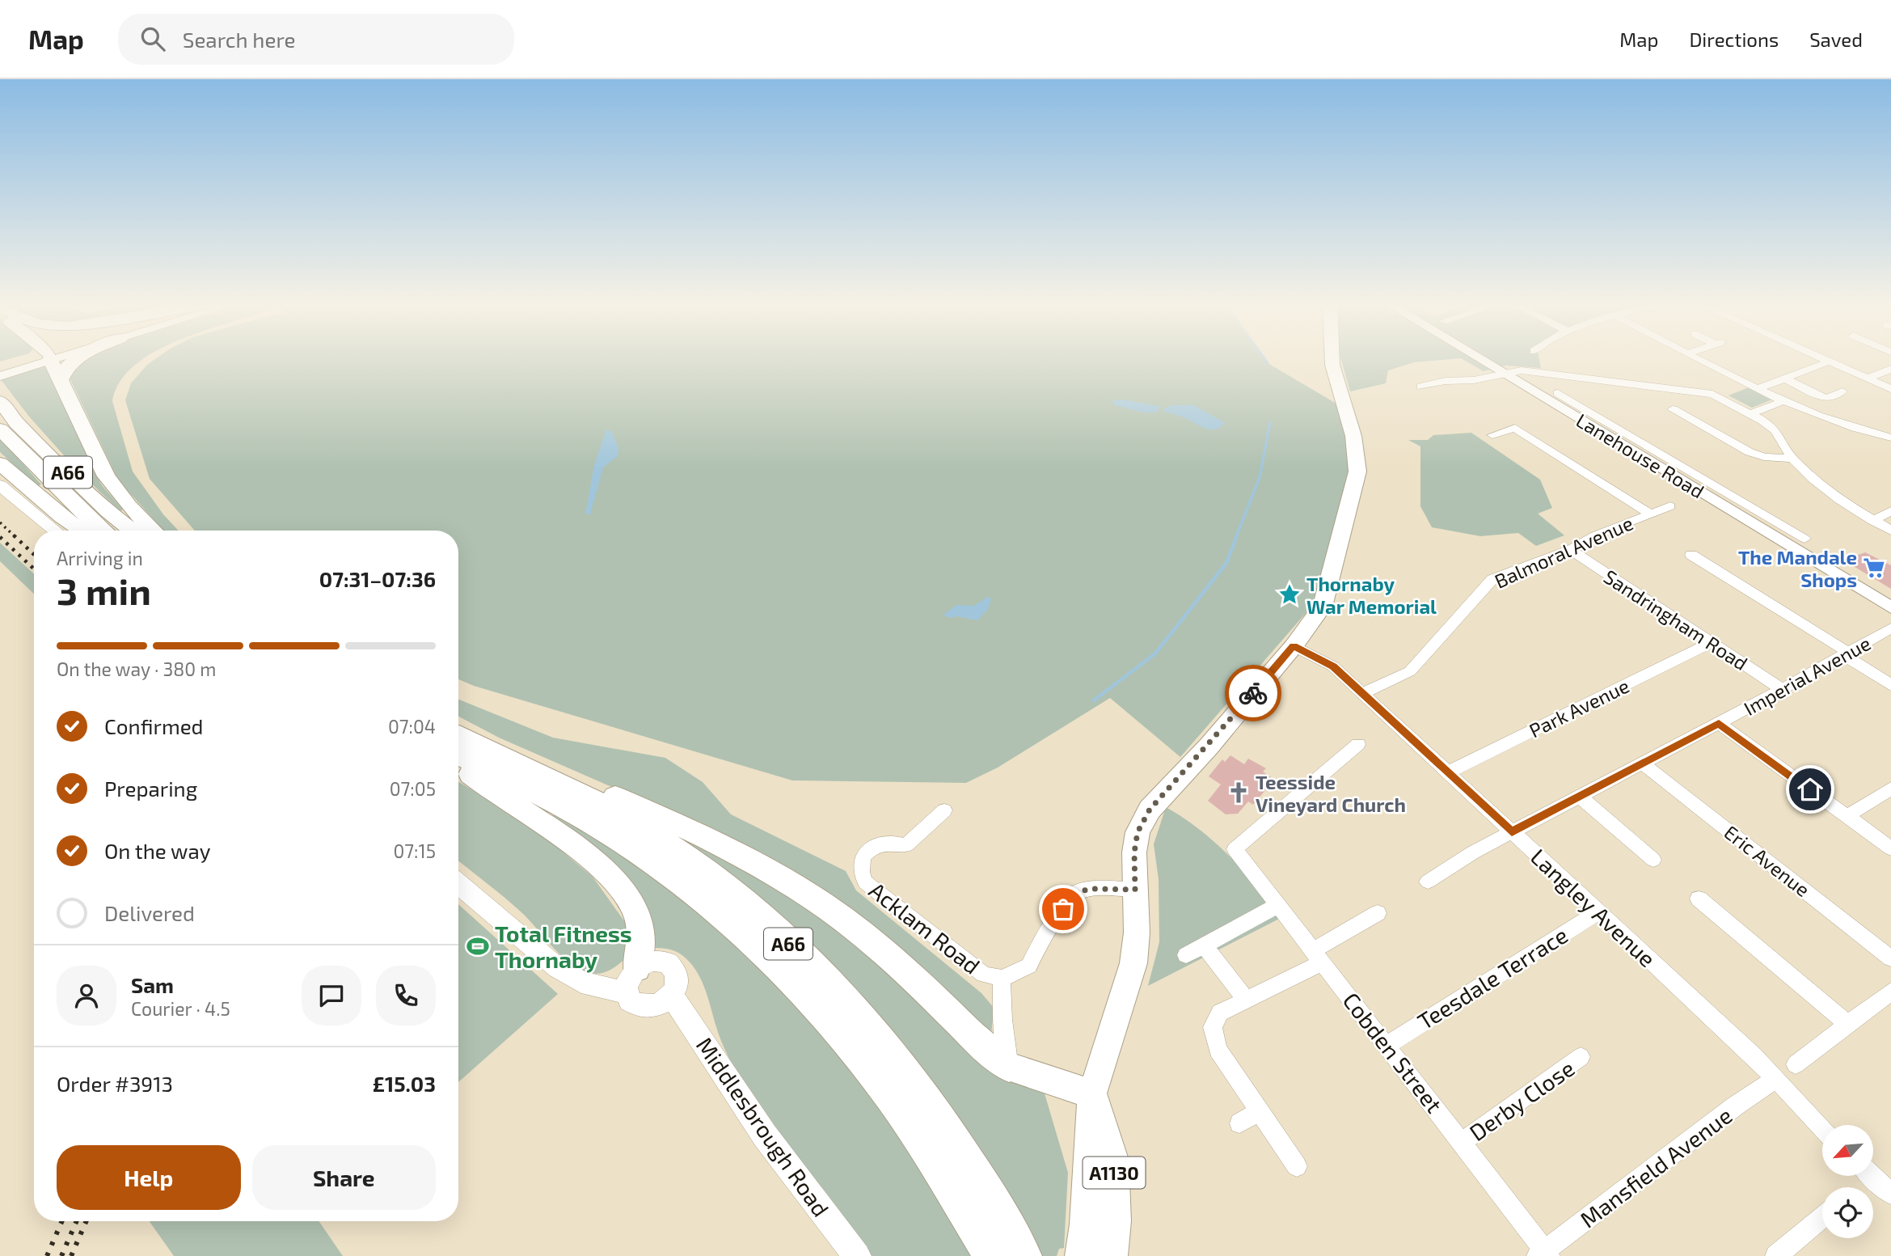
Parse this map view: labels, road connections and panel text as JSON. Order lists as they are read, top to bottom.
{
  "streets": {
    "highway": ["A66"],
    "main road": ["Middlesbrough Road", "A1130"],
    "street": [
      "Lanehouse Road",
      "Balmoral Avenue",
      "Sandringham Road",
      "Imperial Avenue",
      "Park Avenue",
      "Eric Avenue",
      "Langley Avenue",
      "Acklam Road",
      "Teesdale Terrace",
      "Cobden Street",
      "Derby Close",
      "Mansfield Avenue"
    ]
  },
  "crossings": [
    ["Balmoral Avenue", "Sandringham Road"],
    ["Balmoral Avenue", "Langley Avenue"],
    ["Sandringham Road", "Imperial Avenue"],
    ["Sandringham Road", "Park Avenue"],
    ["Imperial Avenue", "Eric Avenue"],
    ["Imperial Avenue", "Langley Avenue"],
    ["Park Avenue", "Langley Avenue"],
    ["Langley Avenue", "Teesdale Terrace"],
    ["Langley Avenue", "Mansfield Avenue"],
    ["Langley Avenue", "A1130"],
    ["Acklam Road", "A1130"],
    ["Teesdale Terrace", "Cobden Street"],
    ["Cobden Street", "Derby Close"],
    ["Cobden Street", "Mansfield Avenue"]
  ],
  "places": {
    "supermarket": ["The Mandale Shops"],
    "place": ["Thornaby War Memorial"],
    "church": ["Teesside Vineyard Church"],
    "sports": ["Total Fitness Thornaby"]
  },
  "north": "bottom left",
  "page": {
    "header": "Map",
    "search": "Search here",
    "nav": ["Map", "Directions", "Saved"],
    "heading": ["3 min", "Arriving in", "07:31–07:36"],
    "panel": [
      "Sam",
      "Courier · 4.5",
      "Order #3913",
      "£15.03"
    ],
    "bar": "On the way · 380 m",
    "list": [
      ["Confirmed", "07:04"],
      ["Preparing", "07:05"],
      ["On the way", "07:15"],
      "Delivered"
    ],
    "buttons": ["Help", "Share"]
  }
}
